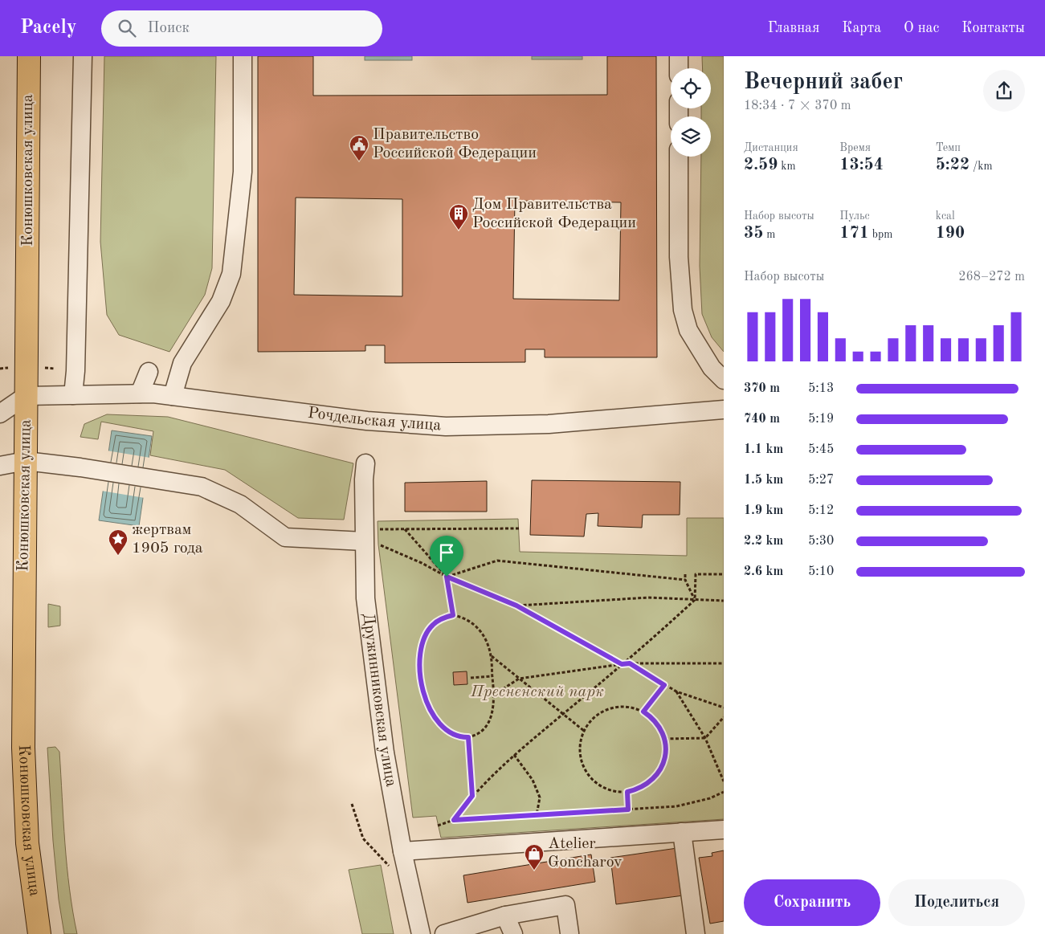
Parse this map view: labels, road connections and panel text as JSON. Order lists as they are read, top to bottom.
{
  "streets": {
    "main road": ["Конюшковская улица"],
    "street": ["Рочдельская улица", "Дружинниковская улица"]
  },
  "crossings": [
    ["Конюшковская улица", "Рочдельская улица"]
  ],
  "parks": ["Пресненский парк"],
  "places": {
    "public building": ["Правительство Российской Федерации"],
    "building": ["Дом Правительства Российской Федерации"],
    "place": ["жертвам 1905 года"],
    "shop": ["Atelier Goncharov"]
  },
  "page": {
    "header": "Pacely",
    "search": "Поиск",
    "nav": [
      "Главная",
      "Карта",
      "О нас",
      "Контакты"
    ],
    "heading": ["Вечерний забег", "18:34 · 7 × 370 m"],
    "stats": [
      ["Дистанция", "2.59 km"],
      ["Время", "13:54"],
      ["Темп", "5:22 /km"],
      ["Набор высоты", "35 m"],
      ["Пульс", "171 bpm"],
      ["kcal", "190"]
    ],
    "chart": ["Набор высоты", "268–272 m"],
    "list": [
      {
        "name": "370 m",
        "note": "5:13"
      },
      {
        "name": "740 m",
        "note": "5:19"
      },
      {
        "name": "1.1 km",
        "note": "5:45"
      },
      {
        "name": "1.5 km",
        "note": "5:27"
      },
      {
        "name": "1.9 km",
        "note": "5:12"
      },
      {
        "name": "2.2 km",
        "note": "5:30"
      },
      {
        "name": "2.6 km",
        "note": "5:10"
      }
    ],
    "buttons": ["Сохранить", "Поделиться"]
  }
}
